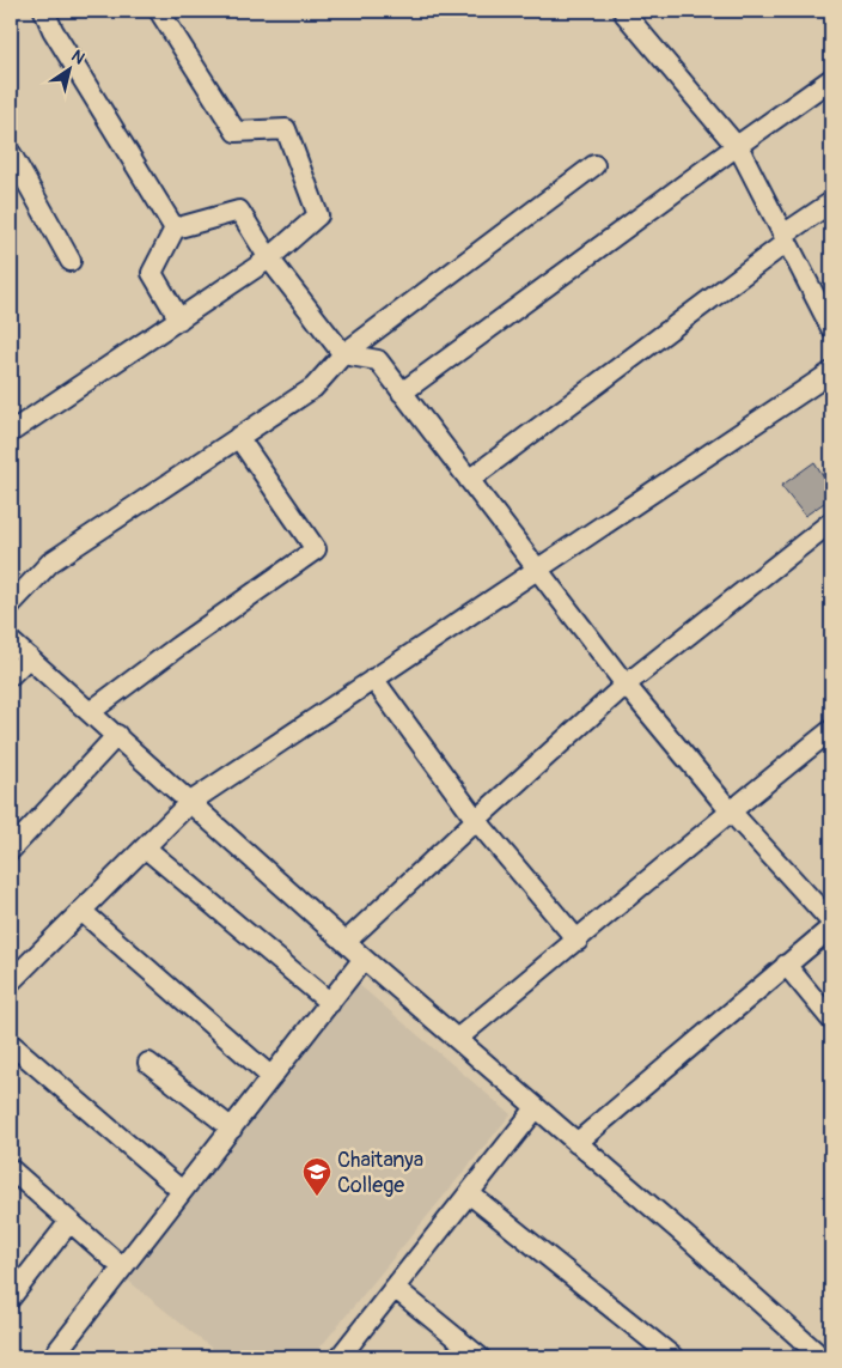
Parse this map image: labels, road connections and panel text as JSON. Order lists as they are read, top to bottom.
{
  "places": {
    "school or university": ["Chaitanya College"]
  },
  "north": "top right"
}
